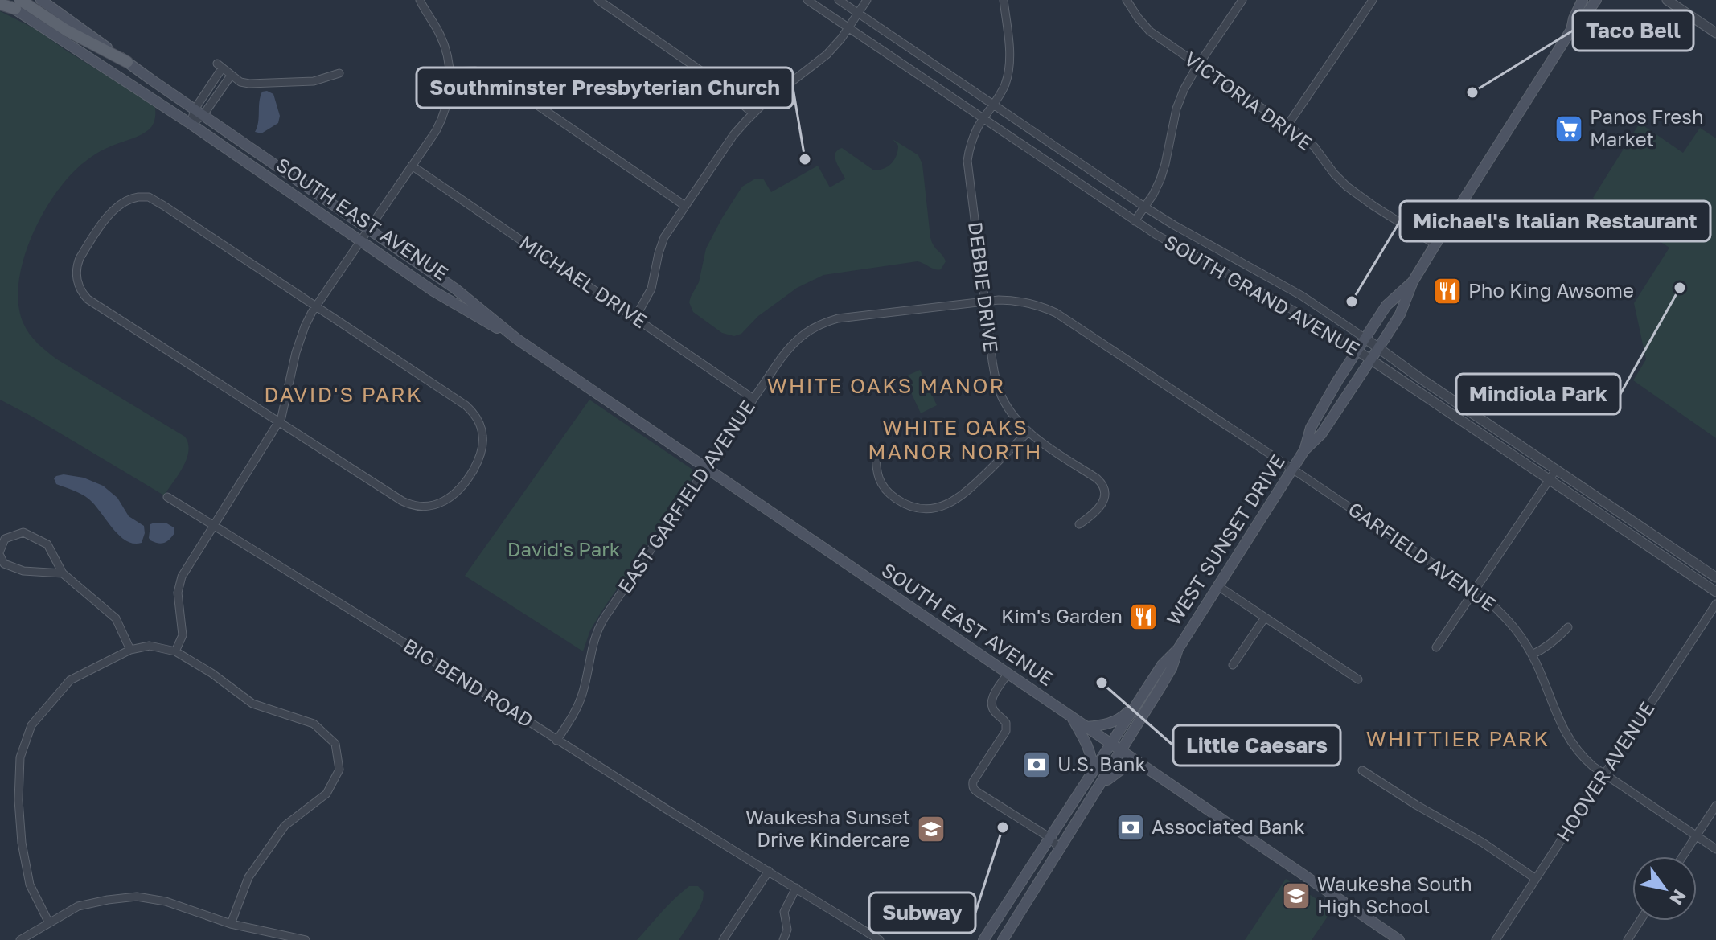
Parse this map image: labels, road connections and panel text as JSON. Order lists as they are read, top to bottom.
{
  "streets": {
    "main road": ["SOUTH EAST AVENUE", "WEST SUNSET DRIVE"],
    "street": [
      "VICTORIA DRIVE",
      "MICHAEL DRIVE",
      "DEBBIE DRIVE",
      "SOUTH GRAND AVENUE",
      "EAST GARFIELD AVENUE",
      "GARFIELD AVENUE",
      "BIG BEND ROAD",
      "HOOVER AVENUE"
    ]
  },
  "crossings": [
    ["VICTORIA DRIVE", "WEST SUNSET DRIVE"],
    ["SOUTH EAST AVENUE", "EAST GARFIELD AVENUE"],
    ["SOUTH EAST AVENUE", "WEST SUNSET DRIVE"],
    ["MICHAEL DRIVE", "EAST GARFIELD AVENUE"],
    ["DEBBIE DRIVE", "SOUTH GRAND AVENUE"],
    ["DEBBIE DRIVE", "EAST GARFIELD AVENUE"],
    ["SOUTH GRAND AVENUE", "WEST SUNSET DRIVE"],
    ["EAST GARFIELD AVENUE", "WEST SUNSET DRIVE"],
    ["EAST GARFIELD AVENUE", "GARFIELD AVENUE"],
    ["EAST GARFIELD AVENUE", "BIG BEND ROAD"],
    ["WEST SUNSET DRIVE", "GARFIELD AVENUE"],
    ["GARFIELD AVENUE", "HOOVER AVENUE"]
  ],
  "districts": [
    "WHITE OAKS MANOR",
    "DAVID'S PARK",
    "WHITE OAKS MANOR NORTH",
    "WHITTIER PARK"
  ],
  "parks": ["David's Park"],
  "places": {
    "other": [
      "Taco Bell",
      "Southminster Presbyterian Church",
      "Mindiola Park",
      "Michael's Italian Restaurant",
      "Little Caesars",
      "Subway"
    ],
    "supermarket": ["Panos Fresh Market"],
    "restaurant": ["Pho King Awsome", "Kim's Garden"],
    "bank": ["U.S. Bank", "Associated Bank"],
    "school or university": ["Waukesha Sunset Drive Kindercare", "Waukesha South High School"]
  },
  "north": "bottom right"
}
